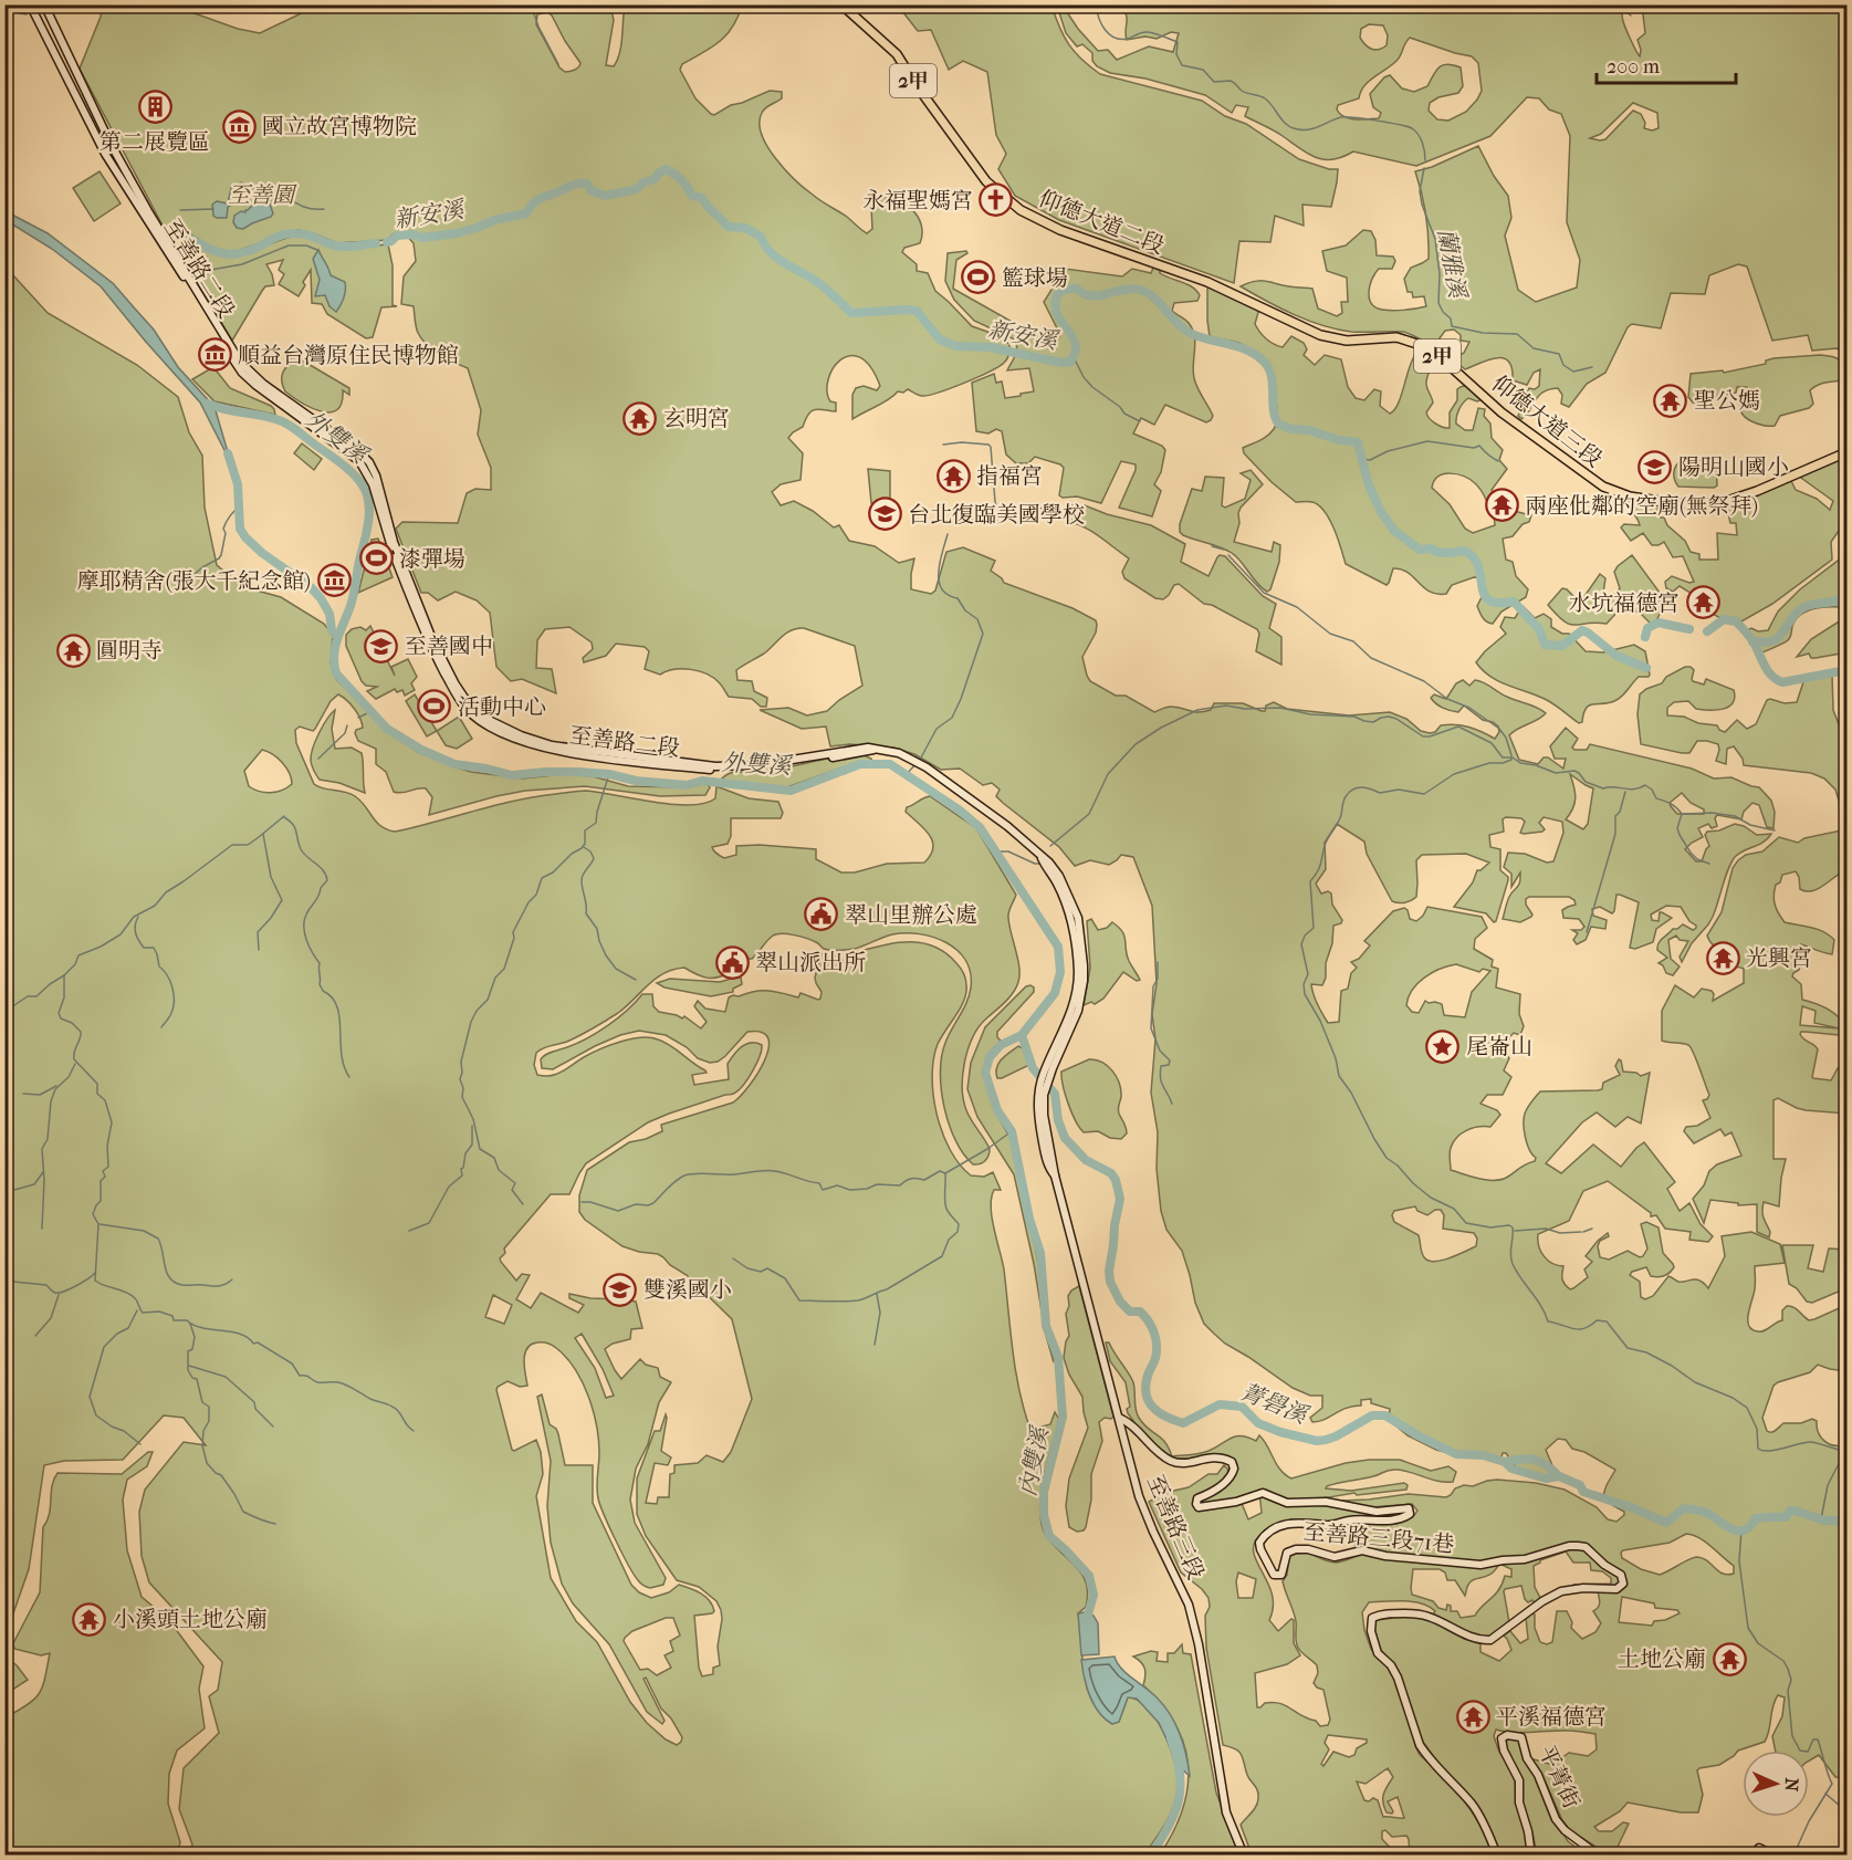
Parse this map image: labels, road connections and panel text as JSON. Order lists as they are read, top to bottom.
{
  "streets": {
    "main road": ["2甲", "仰德大道二段", "仰德大道三段"],
    "street": [
      "至善路二段",
      "至善路三段",
      "至善路三段71巷",
      "平菁街"
    ]
  },
  "crossings": [
    ["仰德大道二段", "仰德大道三段"],
    ["至善路二段", "至善路三段"],
    ["至善路三段", "至善路三段71巷"]
  ],
  "water": [
    "新安溪",
    "蘭雅溪",
    "外雙溪",
    "菁礐溪",
    "內雙溪"
  ],
  "parks": ["至善園"],
  "places": {
    "building": ["第二展覽區"],
    "museum": ["國立故宮博物院", "順益台灣原住民博物館", "摩耶精舍(張大千紀念館)"],
    "church": ["永福聖媽宮"],
    "sports": ["籃球場", "漆彈場", "活動中心"],
    "temple": [
      "聖公媽",
      "玄明宮",
      "指福宮",
      "兩座仳鄰的空廟(無祭拜)",
      "水坑福德宮",
      "圓明寺",
      "光興宮",
      "小溪頭土地公廟",
      "土地公廟",
      "平溪福德宮"
    ],
    "school or university": [
      "陽明山國小",
      "台北復臨美國學校",
      "至善國中",
      "雙溪國小"
    ],
    "public building": ["翠山里辦公處", "翠山派出所"],
    "place": ["尾崙山"]
  },
  "scale_bar": "200 m",
  "north": "right"
}
